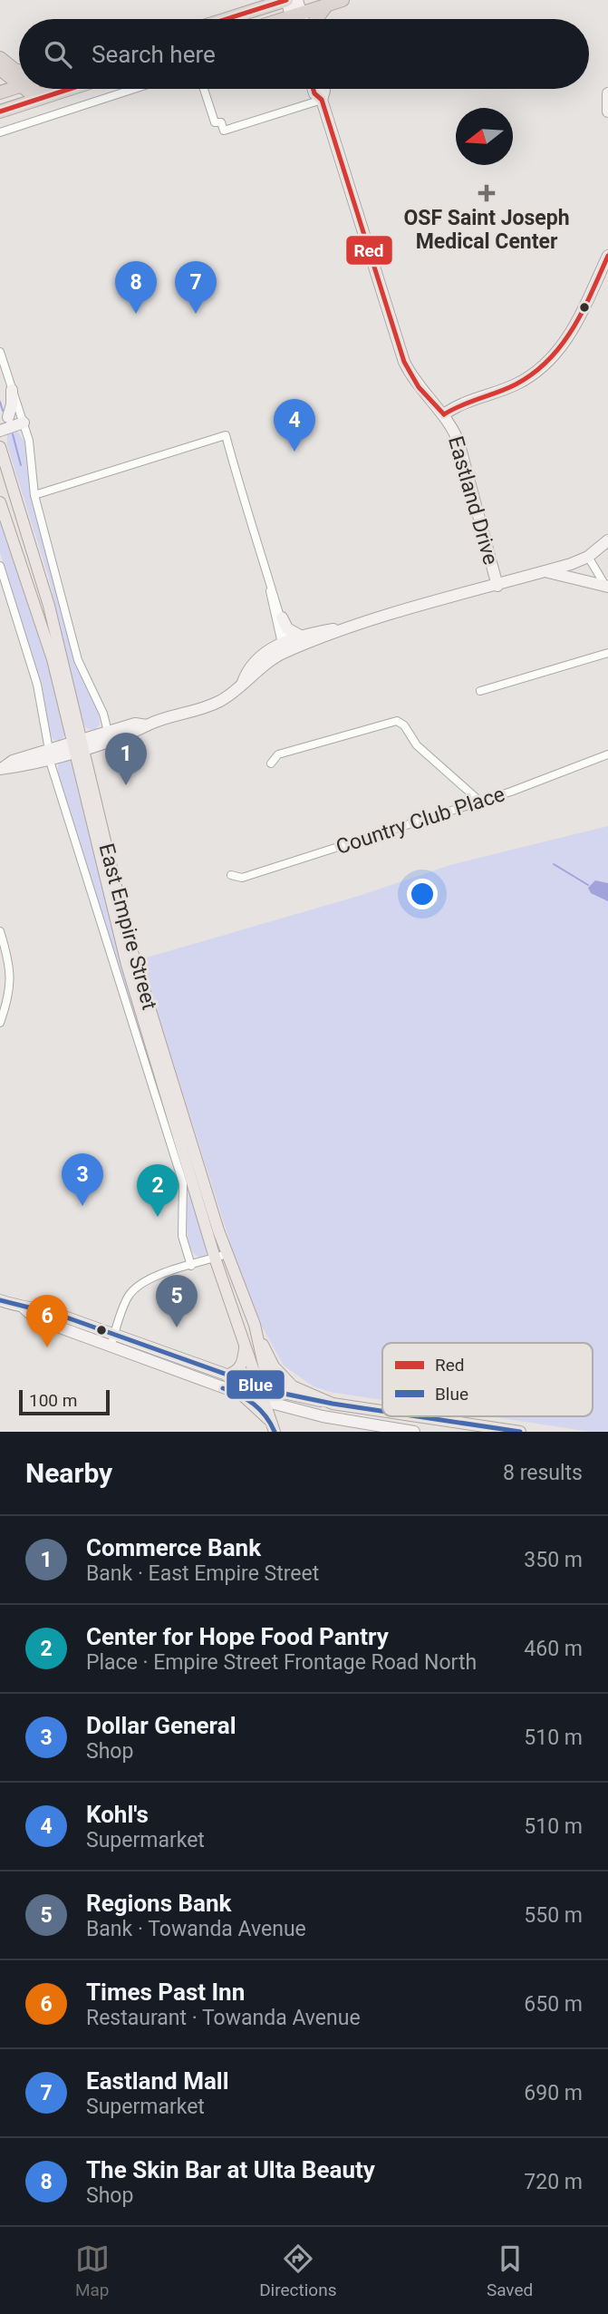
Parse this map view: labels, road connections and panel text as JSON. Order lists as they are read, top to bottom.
{
  "streets": {
    "main road": ["Eastland Drive", "East Empire Street"],
    "street": ["Country Club Place"]
  },
  "places": {
    "health": ["OSF Saint Joseph Medical Center"]
  },
  "lines": ["transit line Red", "transit line Blue"],
  "legend": ["Red", "Blue"],
  "scale_bar": "100 m",
  "north": "left",
  "page": {
    "search": "Search here",
    "pins": [
      "7",
      "8",
      "4",
      "1",
      "3",
      "2",
      "5",
      "6"
    ],
    "scale": "100 m",
    "heading": ["Nearby", "8 results"],
    "list": [
      {
        "mark": "1",
        "name": "Commerce Bank",
        "note": "Bank · East Empire Street",
        "value": "350 m"
      },
      {
        "mark": "2",
        "name": "Center for Hope Food Pantry",
        "note": "Place · Empire Street Frontage Road North",
        "value": "460 m"
      },
      {
        "mark": "3",
        "name": "Dollar General",
        "note": "Shop",
        "value": "510 m"
      },
      {
        "mark": "4",
        "name": "Kohl's",
        "note": "Supermarket",
        "value": "510 m"
      },
      {
        "mark": "5",
        "name": "Regions Bank",
        "note": "Bank · Towanda Avenue",
        "value": "550 m"
      },
      {
        "mark": "6",
        "name": "Times Past Inn",
        "note": "Restaurant · Towanda Avenue",
        "value": "650 m"
      },
      {
        "mark": "7",
        "name": "Eastland Mall",
        "note": "Supermarket",
        "value": "690 m"
      },
      {
        "mark": "8",
        "name": "The Skin Bar at Ulta Beauty",
        "note": "Shop",
        "value": "720 m"
      }
    ],
    "nav": ["Map", "Directions", "Saved"]
  }
}
